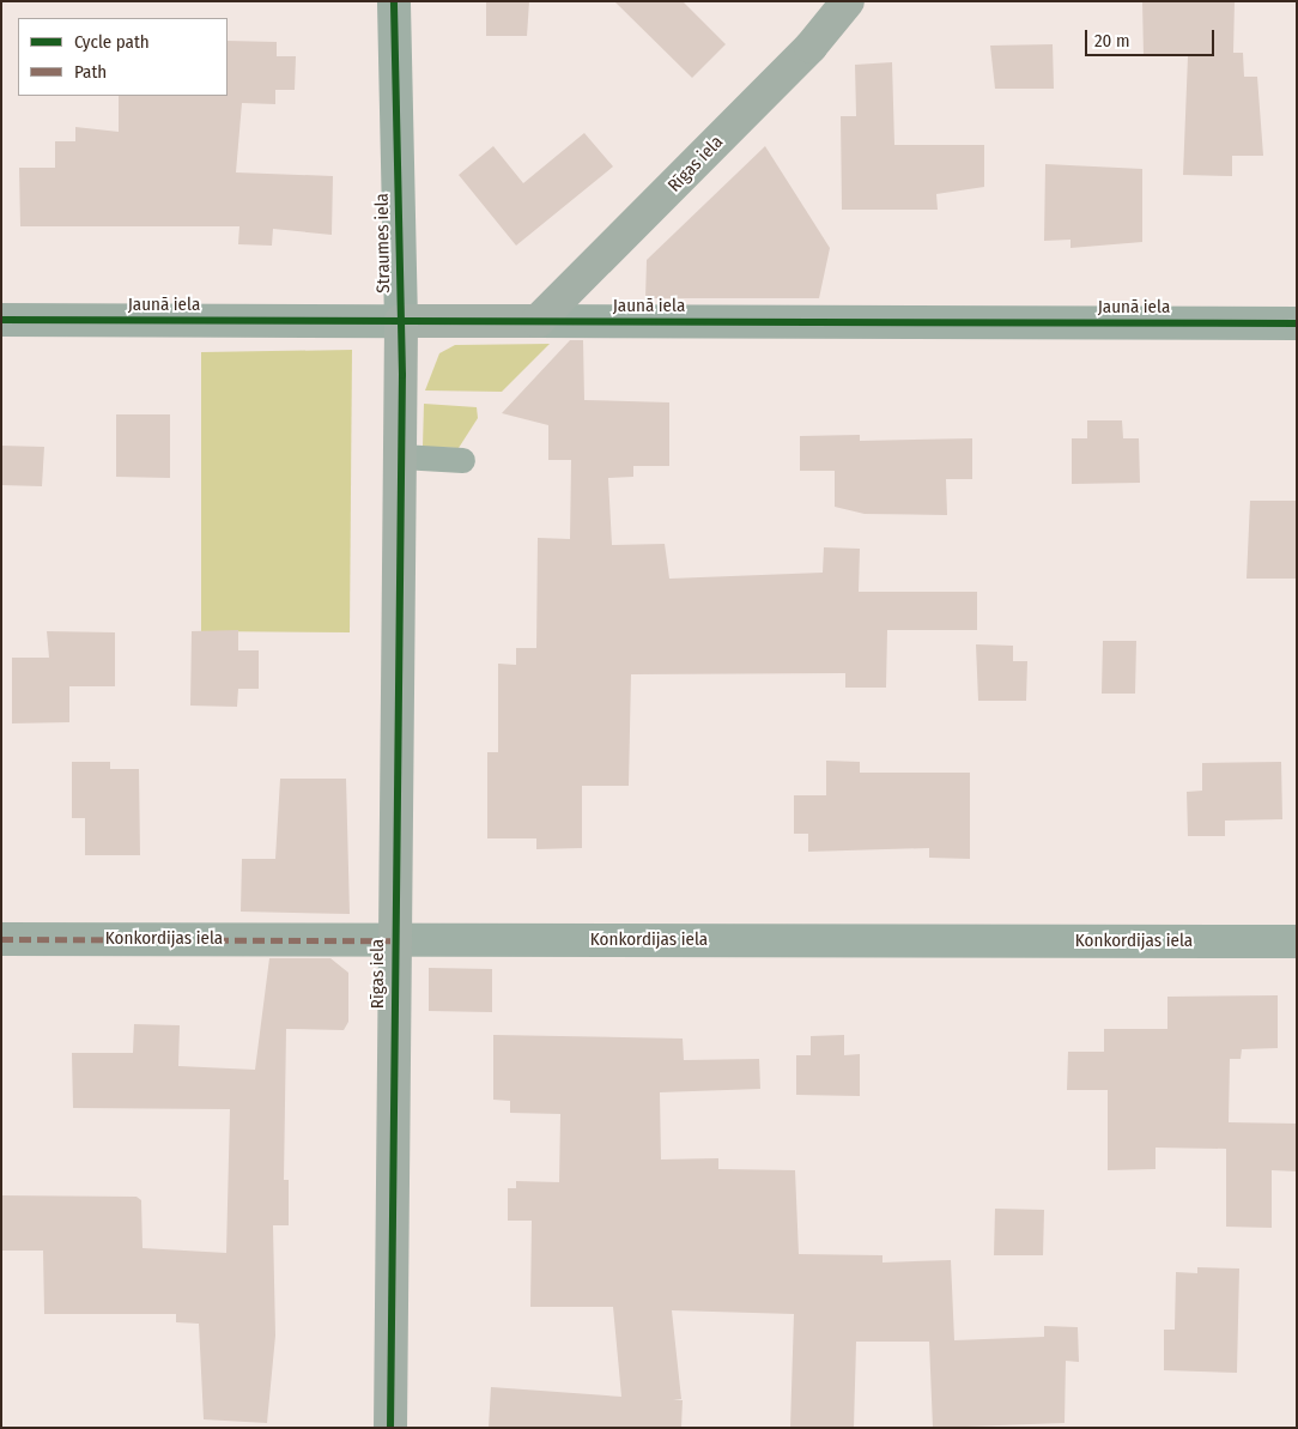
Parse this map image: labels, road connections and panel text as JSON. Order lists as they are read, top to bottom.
{
  "streets": {
    "street": [
      "Rīgas iela",
      "Straumes iela",
      "Jaunā iela",
      "Konkordijas iela"
    ]
  },
  "crossings": [
    ["Rīgas iela", "Straumes iela"],
    ["Rīgas iela", "Jaunā iela"],
    ["Rīgas iela", "Konkordijas iela"],
    ["Straumes iela", "Jaunā iela"]
  ],
  "legend": ["Cycle path", "Path"],
  "scale_bar": "20 m"
}
